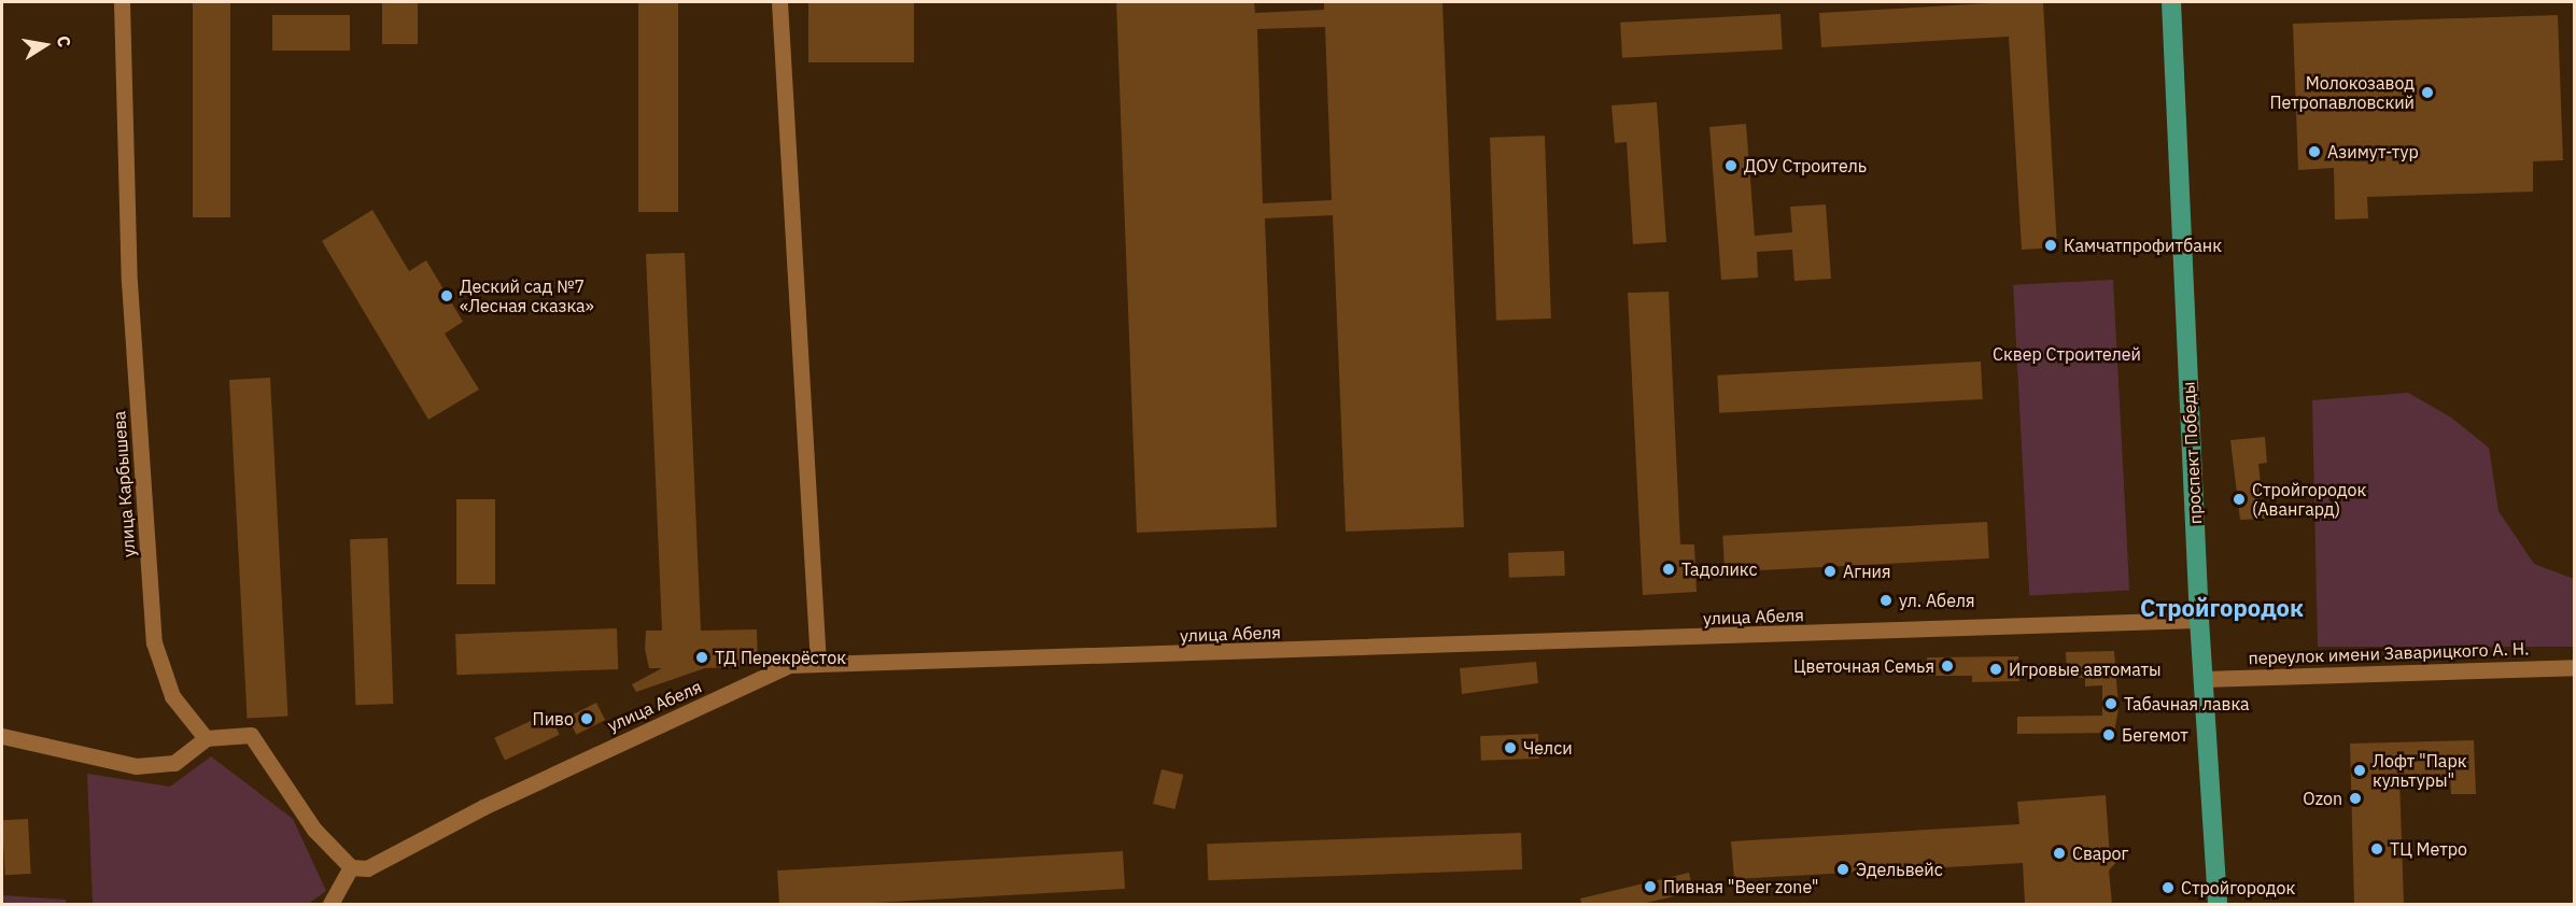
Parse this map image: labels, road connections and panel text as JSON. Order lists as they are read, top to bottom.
{
  "streets": {
    "main road": ["проспект Победы"],
    "street": ["улица Карбышева", "улица Абеля", "переулок имени Заварицкого А. Н."]
  },
  "crossings": [
    ["проспект Победы", "улица Абеля"],
    ["проспект Победы", "переулок имени Заварицкого А. Н."]
  ],
  "districts": ["Стройгородок"],
  "parks": ["Сквер Строителей"],
  "places": [
    "Молокозавод Петропавловский",
    "Азимут-тур",
    "ДОУ Строитель",
    "Камчатпрофитбанк",
    "Деский сад №7 «Лесная сказка»",
    "Стройгородок (Авангард)",
    "Тадоликс",
    "Агния",
    "ул. Абеля",
    "ТД Перекрёсток",
    "Цветочная Семья",
    "Игровые автоматы",
    "Табачная лавка",
    "Пиво",
    "Бегемот",
    "Челси",
    "Лофт \"Парк культуры\"",
    "Ozon",
    "ТЦ Метро",
    "Сварог",
    "Эдельвейс",
    "Пивная \"Beer zone\"",
    "Стройгородок"
  ],
  "north": "right"
}
